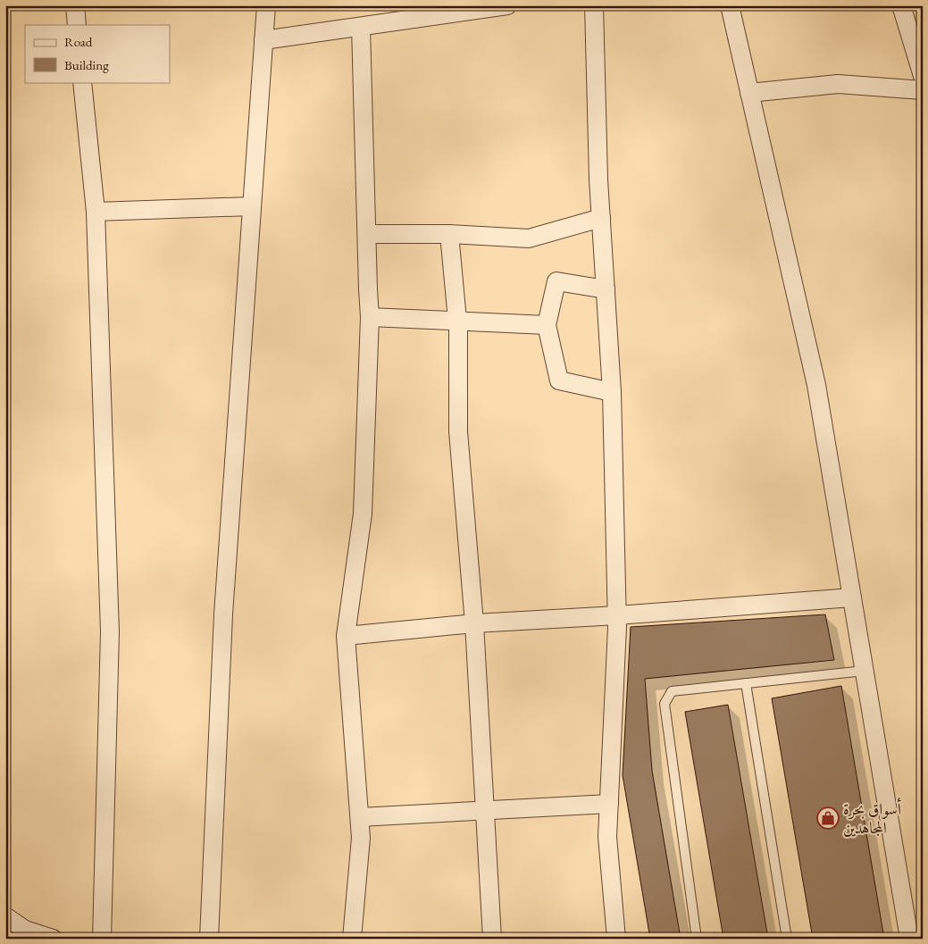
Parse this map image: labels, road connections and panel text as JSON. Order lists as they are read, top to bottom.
{
  "places": {
    "shop": ["أسواق بحرة المجاهدين"]
  },
  "legend": ["Road", "Building"]
}
